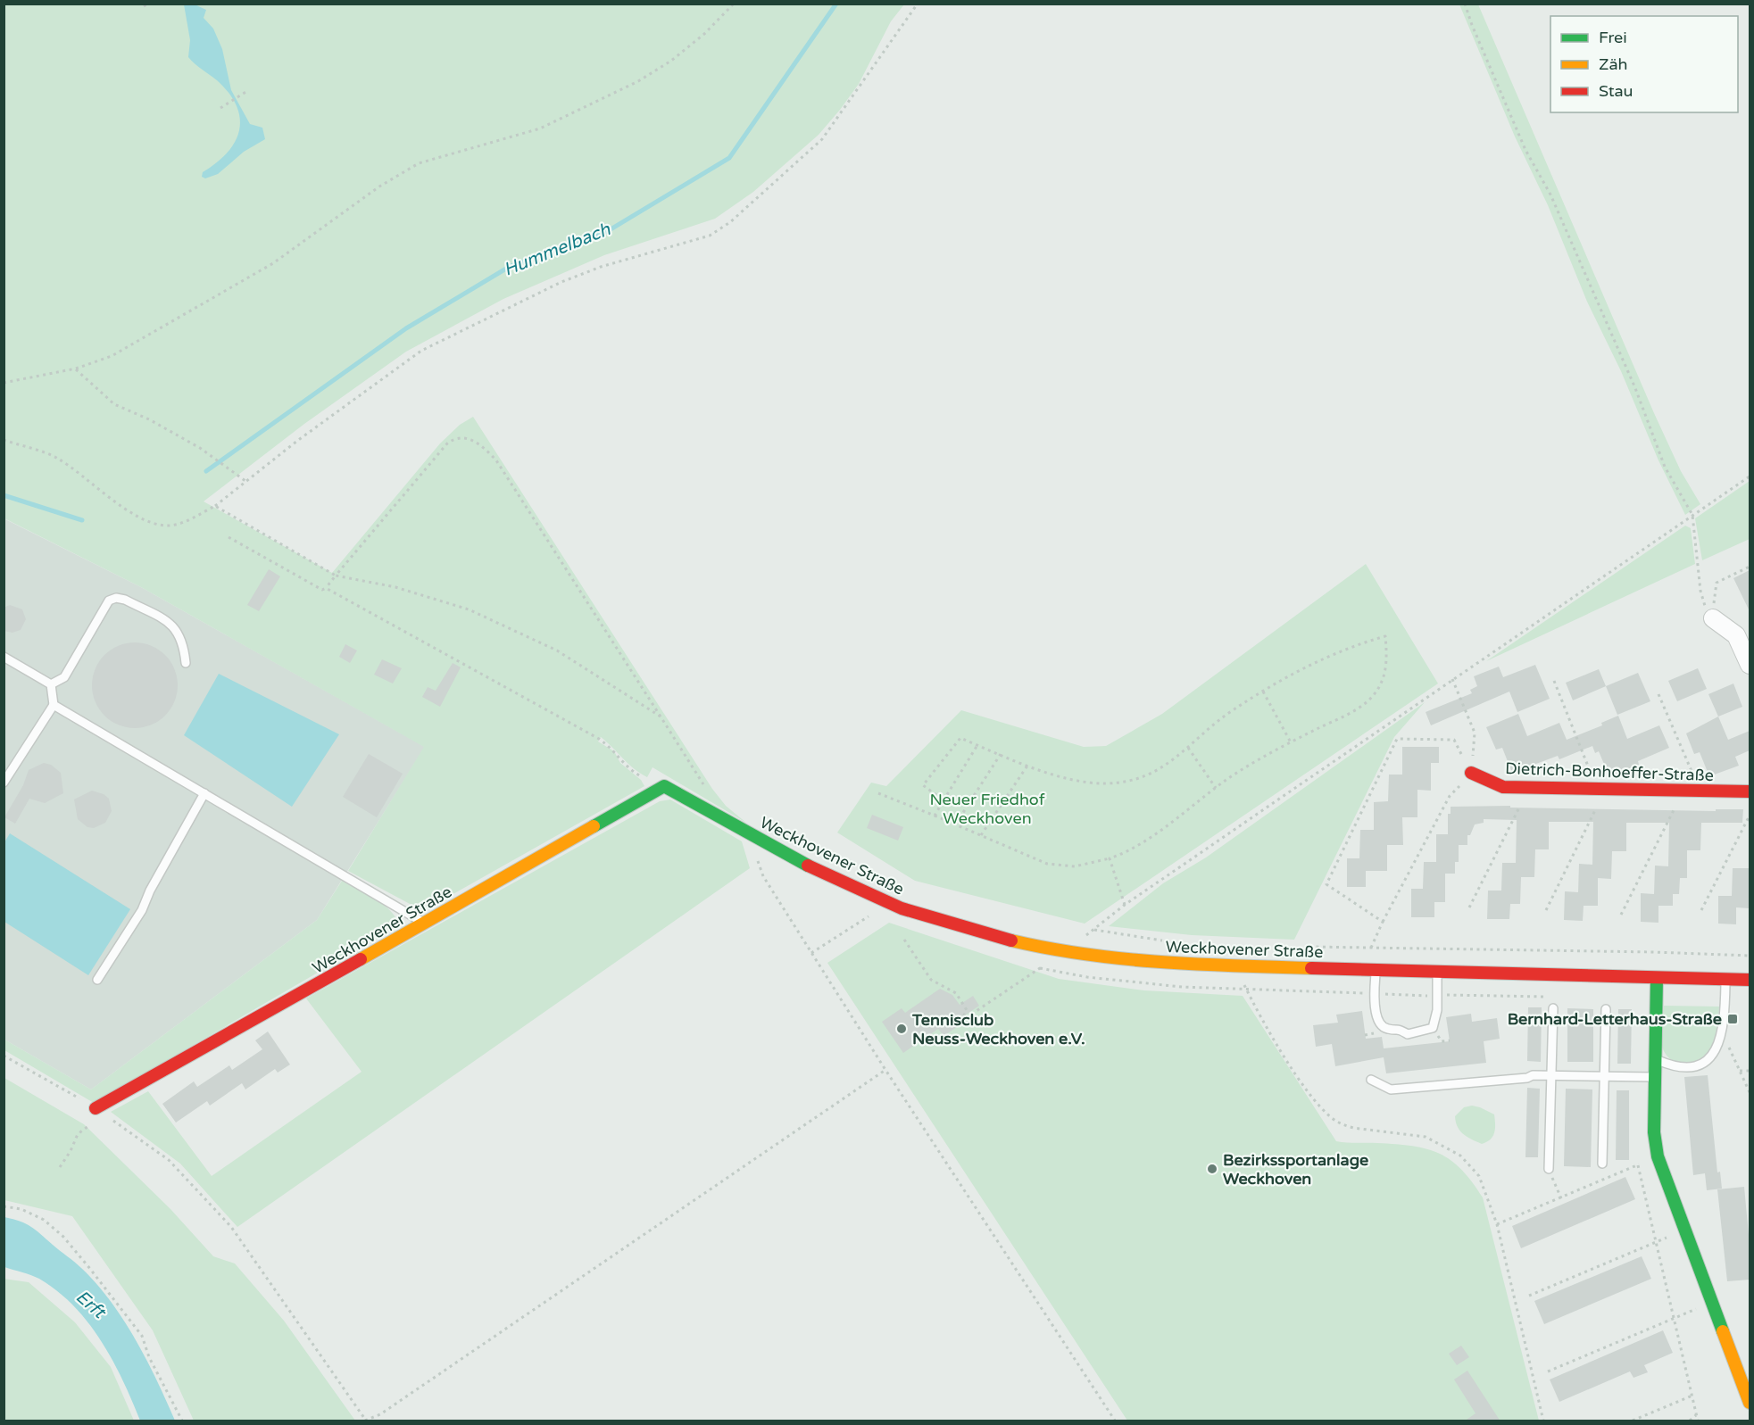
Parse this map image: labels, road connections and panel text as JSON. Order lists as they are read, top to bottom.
{
  "streets": {
    "street": ["Dietrich-Bonhoeffer-Straße", "Weckhovener Straße"]
  },
  "water": ["Hummelbach", "Erft"],
  "parks": ["Neuer Friedhof Weckhoven"],
  "places": {
    "transit": ["Bernhard-Letterhaus-Straße"],
    "other": ["Tennisclub Neuss-Weckhoven e.V.", "Bezirkssportanlage Weckhoven"]
  },
  "legend": ["Frei", "Zäh", "Stau"]
}
